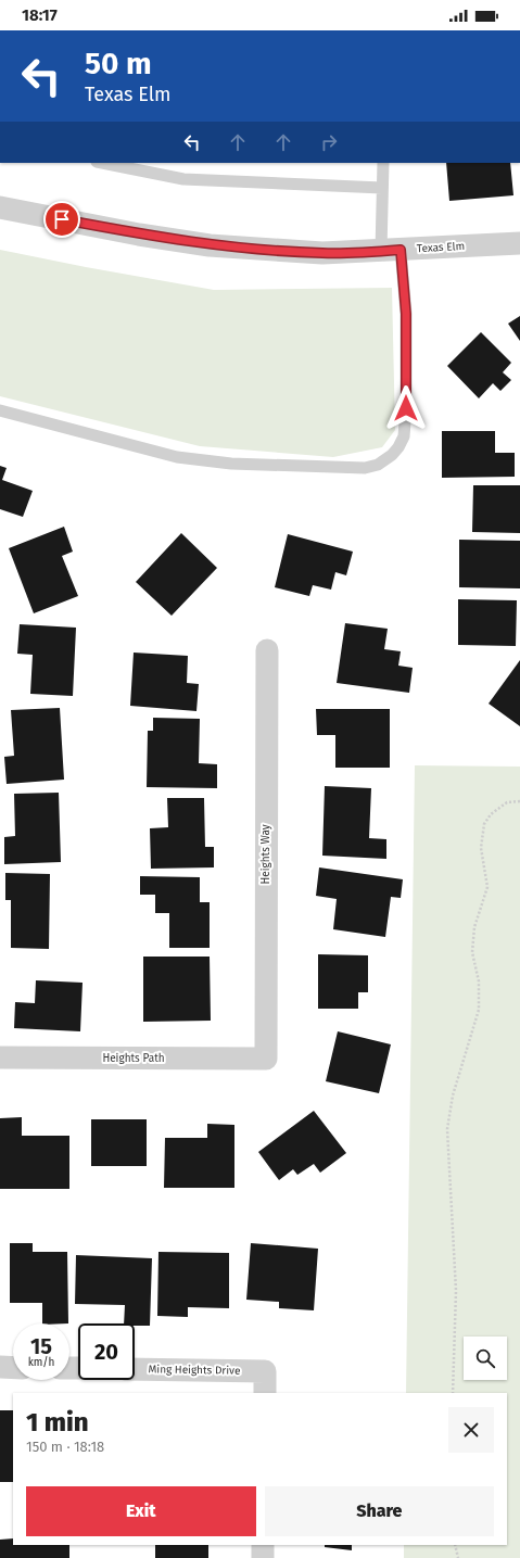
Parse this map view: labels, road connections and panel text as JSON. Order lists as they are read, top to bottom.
{
  "streets": {
    "street": [
      "Texas Elm",
      "Heights Way",
      "Heights Path",
      "Ming Heights Drive"
    ]
  },
  "crossings": [
    ["Heights Way", "Heights Path"]
  ],
  "page": {
    "status": "18:17",
    "turn": ["50 m", "Texas Elm"],
    "speed": "15 km/h",
    "limit": "20",
    "heading": ["1 min", "150 m · 18:18"],
    "buttons": ["Exit", "Share"]
  }
}
